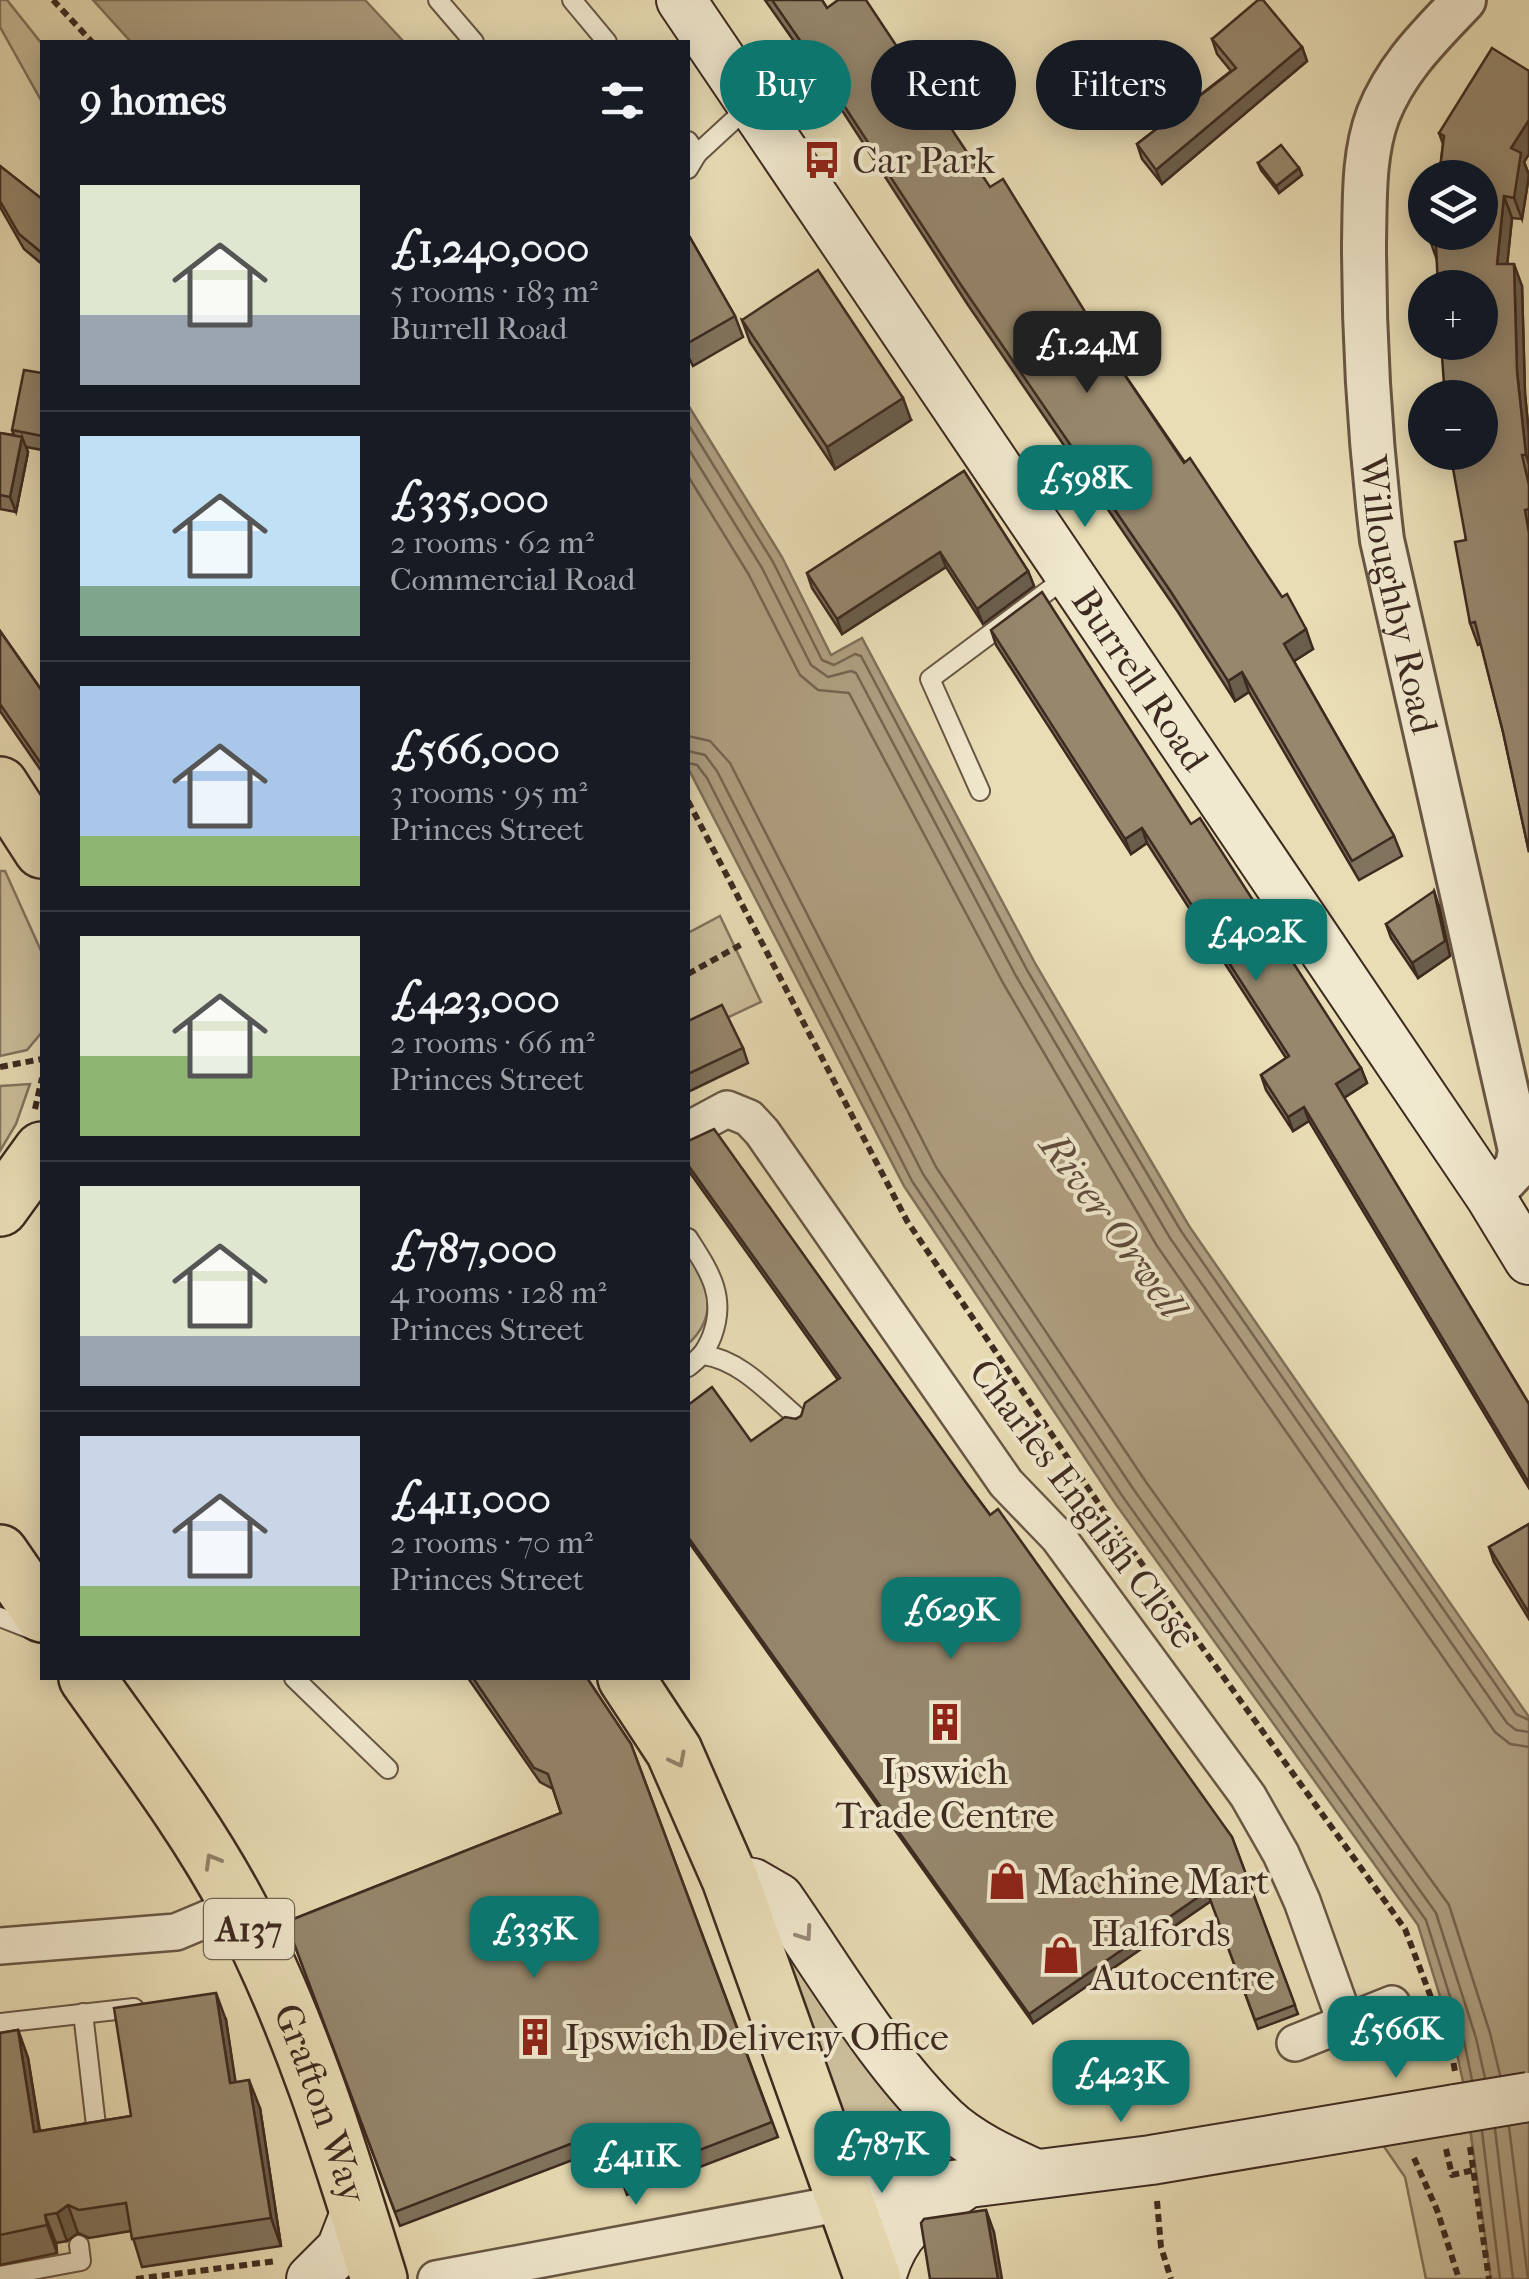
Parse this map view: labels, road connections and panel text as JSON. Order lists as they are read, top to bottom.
{
  "streets": {
    "main road": ["Burrell Road", "A137", "Grafton Way"],
    "street": ["Willoughby Road", "Charles English Close"]
  },
  "crossings": [
    ["Willoughby Road", "Burrell Road"]
  ],
  "one_way": ["Grafton Way"],
  "water": ["River Orwell"],
  "places": {
    "bus stop": ["Car Park"],
    "building": ["Ipswich Trade Centre", "Ipswich Delivery Office"],
    "shop": ["Machine Mart", "Halfords Autocentre"]
  },
  "page": {
    "chip": ["Buy", "Rent", "Filters"],
    "heading": "9 homes",
    "map_buttons": ["+", "−"],
    "list": [
      {
        "name": "£1,240,000",
        "note": "5 rooms · 183 m² · Burrell Road"
      },
      {
        "name": "£335,000",
        "note": "2 rooms · 62 m² · Commercial Road"
      },
      {
        "name": "£566,000",
        "note": "3 rooms · 95 m² · Princes Street"
      },
      {
        "name": "£423,000",
        "note": "2 rooms · 66 m² · Princes Street"
      },
      {
        "name": "£787,000",
        "note": "4 rooms · 128 m² · Princes Street"
      },
      {
        "name": "£411,000",
        "note": "2 rooms · 70 m² · Princes Street"
      }
    ],
    "price": [
      "£1.24M",
      "£598K",
      "£402K",
      "£629K",
      "£335K",
      "£566K",
      "£423K",
      "£787K",
      "£411K"
    ]
  }
}
